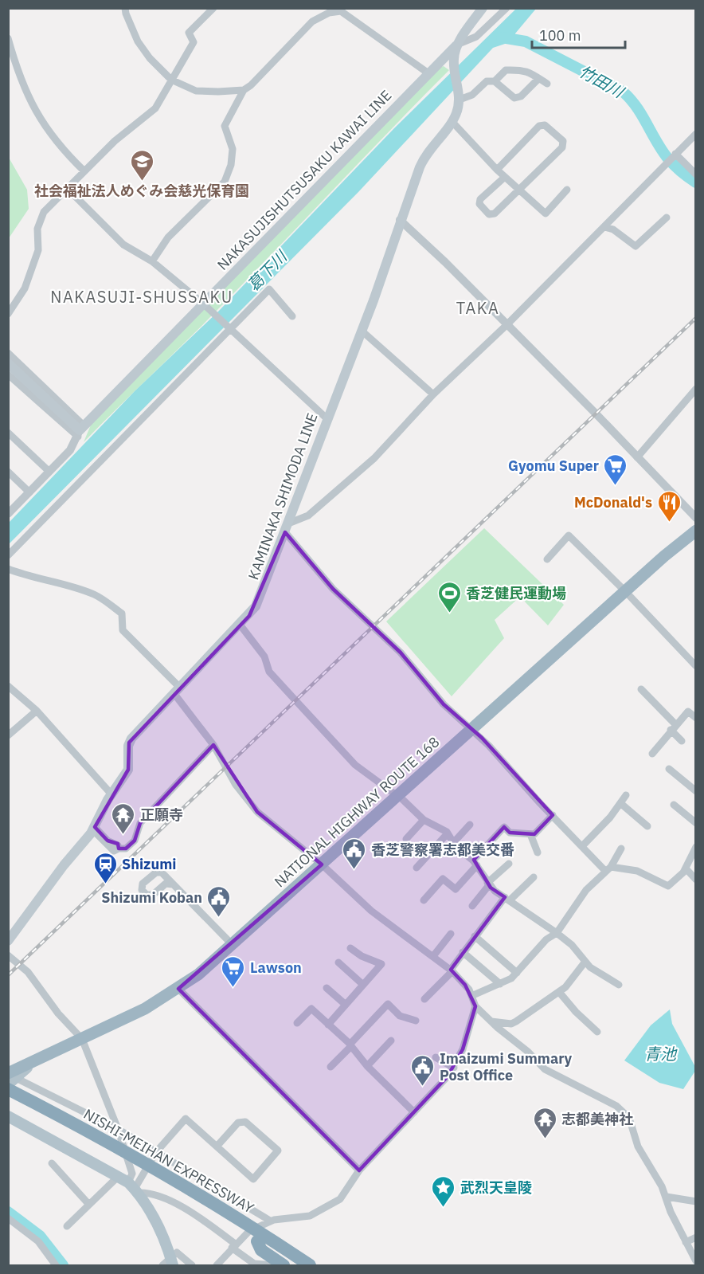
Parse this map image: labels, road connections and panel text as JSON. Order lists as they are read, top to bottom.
{
  "streets": {
    "highway": ["NATIONAL HIGHWAY ROUTE 168", "NISHI-MEIHAN EXPRESSWAY"],
    "main road": ["NAKASUJISHUTSUSAKU KAWAI LINE", "KAMINAKA SHIMODA LINE"]
  },
  "districts": ["NAKASUJI-SHUSSAKU", "TAKA"],
  "water": ["竹田川", "葛下川", "青池"],
  "places": {
    "school or university": ["社会福祉法人めぐみ会慈光保育園"],
    "supermarket": ["Gyomu Super", "Lawson"],
    "restaurant": ["McDonald's"],
    "sports": ["香芝健民運動場"],
    "temple": ["正願寺", "志都美神社"],
    "public building": ["香芝警察署志都美交番", "Shizumi Koban", "Imaizumi Summary Post Office"],
    "station": ["Shizumi"],
    "place": ["武烈天皇陵"]
  },
  "scale_bar": "100 m"
}
